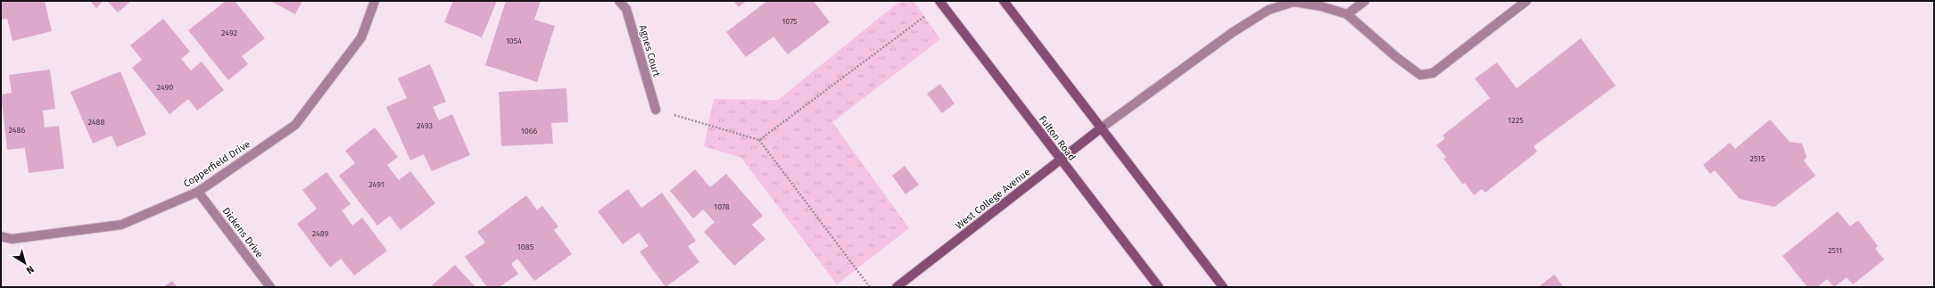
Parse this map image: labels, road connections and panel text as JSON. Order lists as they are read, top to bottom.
{
  "streets": {
    "main road": ["Fulton Road", "West College Avenue"],
    "street": ["Agnes Court", "Copperfield Drive", "Dickens Drive"]
  },
  "crossings": [
    ["Fulton Road", "West College Avenue"],
    ["Copperfield Drive", "Dickens Drive"]
  ],
  "house_numbers": [
    "1075",
    "2492",
    "1054",
    "2490",
    "1225",
    "2488",
    "2493",
    "2486",
    "1066",
    "2515",
    "2491",
    "1078",
    "2489",
    "1085",
    "2511"
  ],
  "north": "bottom right"
}
